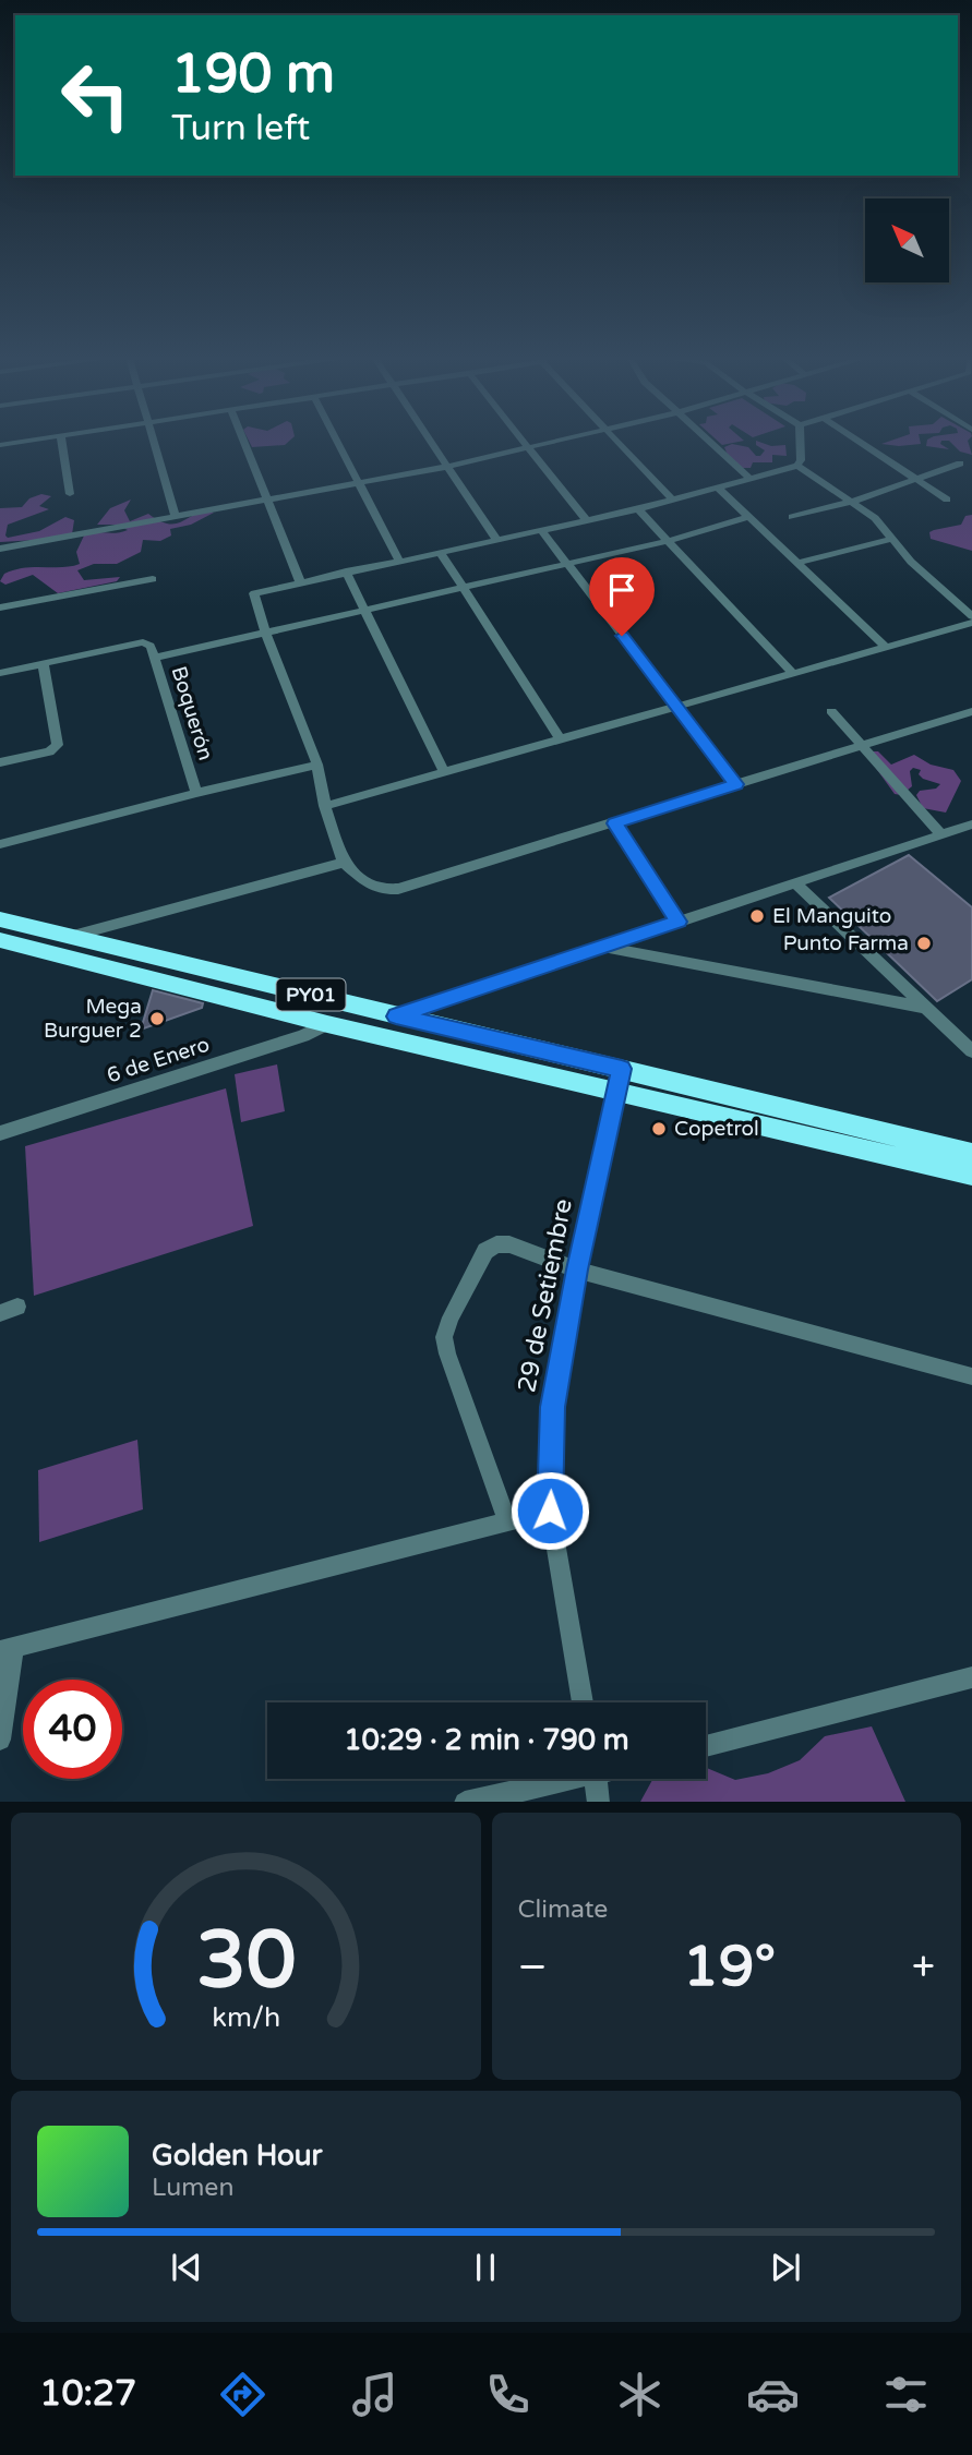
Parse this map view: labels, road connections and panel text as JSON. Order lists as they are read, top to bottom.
{
  "streets": {
    "highway": ["PY01"],
    "street": ["Boquerón", "6 de Enero", "29 de Setiembre"]
  },
  "crossings": [
    ["PY01", "6 de Enero"],
    ["PY01", "29 de Setiembre"]
  ],
  "places": [
    "El Manguito",
    "Punto Farma",
    "Mega Burguer 2",
    "Copetrol"
  ],
  "north": "top left",
  "page": {
    "turn": ["190 m", "Turn left"],
    "limit": "40",
    "trip": "10:29 · 2 min · 790 m",
    "tile": "Climate",
    "heat": ["−", "19°", "+"],
    "song": ["Golden Hour", "Lumen"],
    "tabs": "10:27",
    "gauge": ["30", "km/h"]
  }
}
